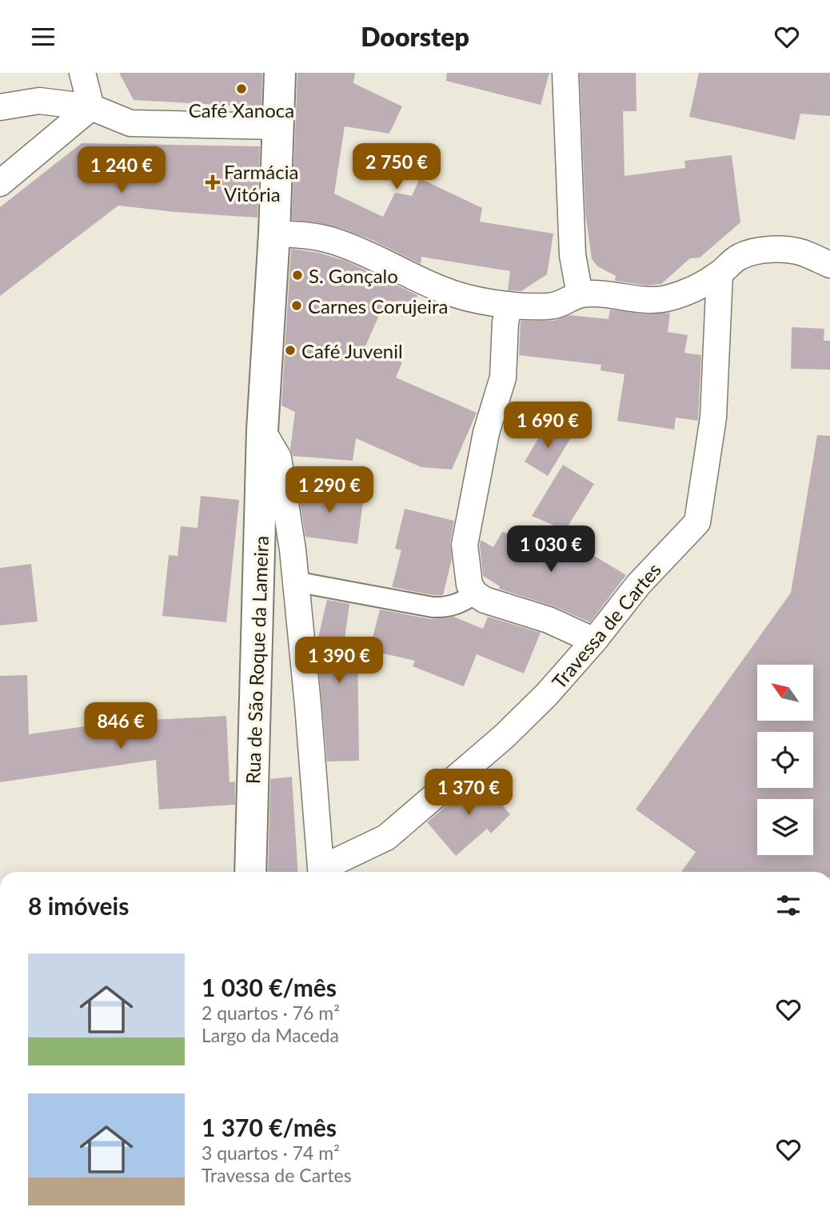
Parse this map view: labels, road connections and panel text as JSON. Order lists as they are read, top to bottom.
{
  "streets": {
    "main road": ["Rua de São Roque da Lameira"],
    "street": ["Travessa de Cartes"]
  },
  "places": {
    "other": [
      "Café Xanoca",
      "S. Gonçalo",
      "Carnes Corujeira",
      "Café Juvenil"
    ],
    "health": ["Farmácia Vitória"]
  },
  "north": "top left",
  "page": {
    "header": "Doorstep",
    "price": [
      "2 750 €",
      "1 240 €",
      "1 690 €",
      "1 290 €",
      "1 030 €",
      "1 390 €",
      "846 €",
      "1 370 €"
    ],
    "heading": "8 imóveis",
    "list": [
      {
        "name": "1 030 €/mês",
        "note": "2 quartos · 76 m² · Largo da Maceda"
      },
      {
        "name": "1 370 €/mês",
        "note": "3 quartos · 74 m² · Travessa de Cartes"
      }
    ]
  }
}
